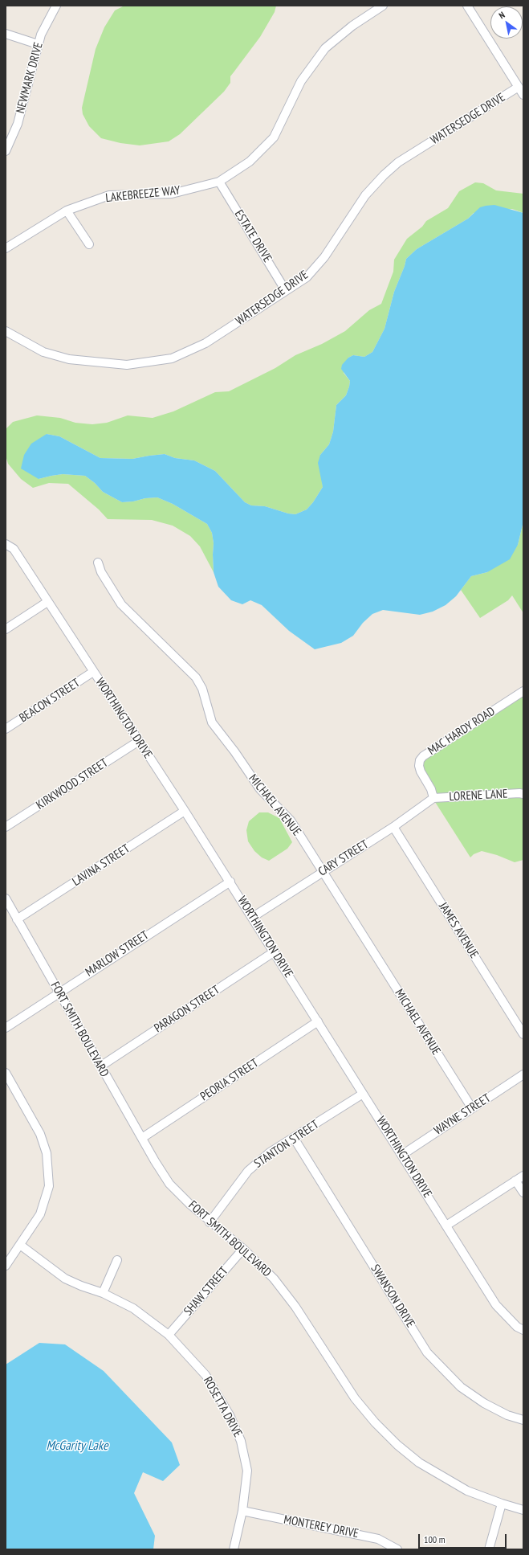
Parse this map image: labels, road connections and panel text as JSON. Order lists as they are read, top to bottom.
{
  "streets": {
    "street": [
      "NEWMARK DRIVE",
      "WATERSEDGE DRIVE",
      "LAKEBREEZE WAY",
      "ESTATE DRIVE",
      "BEACON STREET",
      "WORTHINGTON DRIVE",
      "MAC HARDY ROAD",
      "KIRKWOOD STREET",
      "LORENE LANE",
      "MICHAEL AVENUE",
      "CARY STREET",
      "LAVINA STREET",
      "JAMES AVENUE",
      "MARLOW STREET",
      "PARAGON STREET",
      "FORT SMITH BOULEVARD",
      "PEORIA STREET",
      "WAYNE STREET",
      "STANTON STREET",
      "SHAW STREET",
      "SWANSON DRIVE",
      "ROSETTA DRIVE",
      "MONTEREY DRIVE"
    ]
  },
  "crossings": [
    ["WATERSEDGE DRIVE", "ESTATE DRIVE"],
    ["LAKEBREEZE WAY", "ESTATE DRIVE"],
    ["BEACON STREET", "WORTHINGTON DRIVE"],
    ["WORTHINGTON DRIVE", "KIRKWOOD STREET"],
    ["WORTHINGTON DRIVE", "CARY STREET"],
    ["WORTHINGTON DRIVE", "LAVINA STREET"],
    ["WORTHINGTON DRIVE", "MARLOW STREET"],
    ["WORTHINGTON DRIVE", "PARAGON STREET"],
    ["WORTHINGTON DRIVE", "PEORIA STREET"],
    ["WORTHINGTON DRIVE", "WAYNE STREET"],
    ["WORTHINGTON DRIVE", "STANTON STREET"],
    ["MAC HARDY ROAD", "LORENE LANE"],
    ["MAC HARDY ROAD", "CARY STREET"],
    ["LORENE LANE", "CARY STREET"],
    ["MICHAEL AVENUE", "CARY STREET"],
    ["MICHAEL AVENUE", "WAYNE STREET"],
    ["CARY STREET", "JAMES AVENUE"],
    ["LAVINA STREET", "FORT SMITH BOULEVARD"],
    ["MARLOW STREET", "FORT SMITH BOULEVARD"],
    ["PARAGON STREET", "FORT SMITH BOULEVARD"],
    ["FORT SMITH BOULEVARD", "PEORIA STREET"],
    ["FORT SMITH BOULEVARD", "STANTON STREET"],
    ["FORT SMITH BOULEVARD", "SHAW STREET"],
    ["STANTON STREET", "SWANSON DRIVE"],
    ["SHAW STREET", "ROSETTA DRIVE"],
    ["ROSETTA DRIVE", "MONTEREY DRIVE"]
  ],
  "water": ["McGarity Lake"],
  "scale_bar": "100 m",
  "north": "top left"
}
